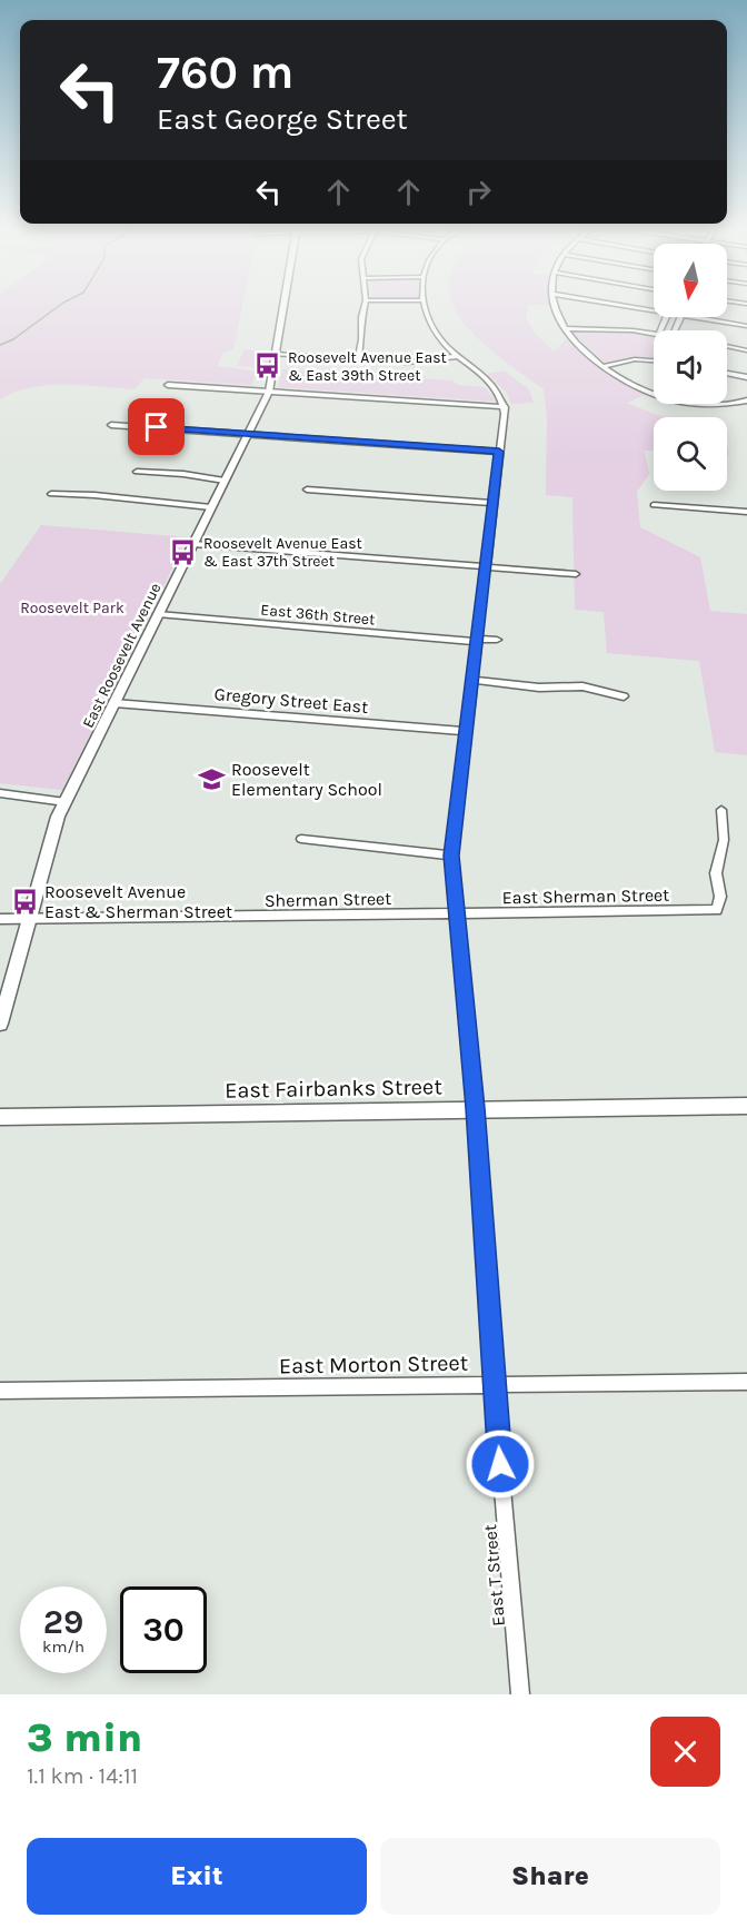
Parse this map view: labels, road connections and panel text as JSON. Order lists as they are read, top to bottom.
{
  "streets": {
    "street": [
      "East 36th Street",
      "East Roosevelt Avenue",
      "Gregory Street East",
      "East Sherman Street",
      "Sherman Street",
      "East Fairbanks Street",
      "East Morton Street",
      "East T Street"
    ]
  },
  "crossings": [
    ["East 36th Street", "East Roosevelt Avenue"],
    ["East 36th Street", "East T Street"],
    ["East Roosevelt Avenue", "Gregory Street East"],
    ["East Roosevelt Avenue", "Sherman Street"],
    ["Gregory Street East", "East T Street"],
    ["East Sherman Street", "Sherman Street"],
    ["East Sherman Street", "East T Street"],
    ["Sherman Street", "East T Street"],
    ["East Fairbanks Street", "East T Street"],
    ["East Morton Street", "East T Street"]
  ],
  "parks": ["Roosevelt Park"],
  "places": {
    "bus stop": ["Roosevelt Avenue East & East 39th Street", "Roosevelt Avenue East & East 37th Street", "Roosevelt Avenue East & Sherman Street"],
    "school or university": ["Roosevelt Elementary School"]
  },
  "north": "bottom",
  "page": {
    "turn": ["760 m", "East George Street"],
    "speed": "29 km/h",
    "limit": "30",
    "heading": ["3 min", "1.1 km · 14:11"],
    "buttons": ["Exit", "Share"]
  }
}
